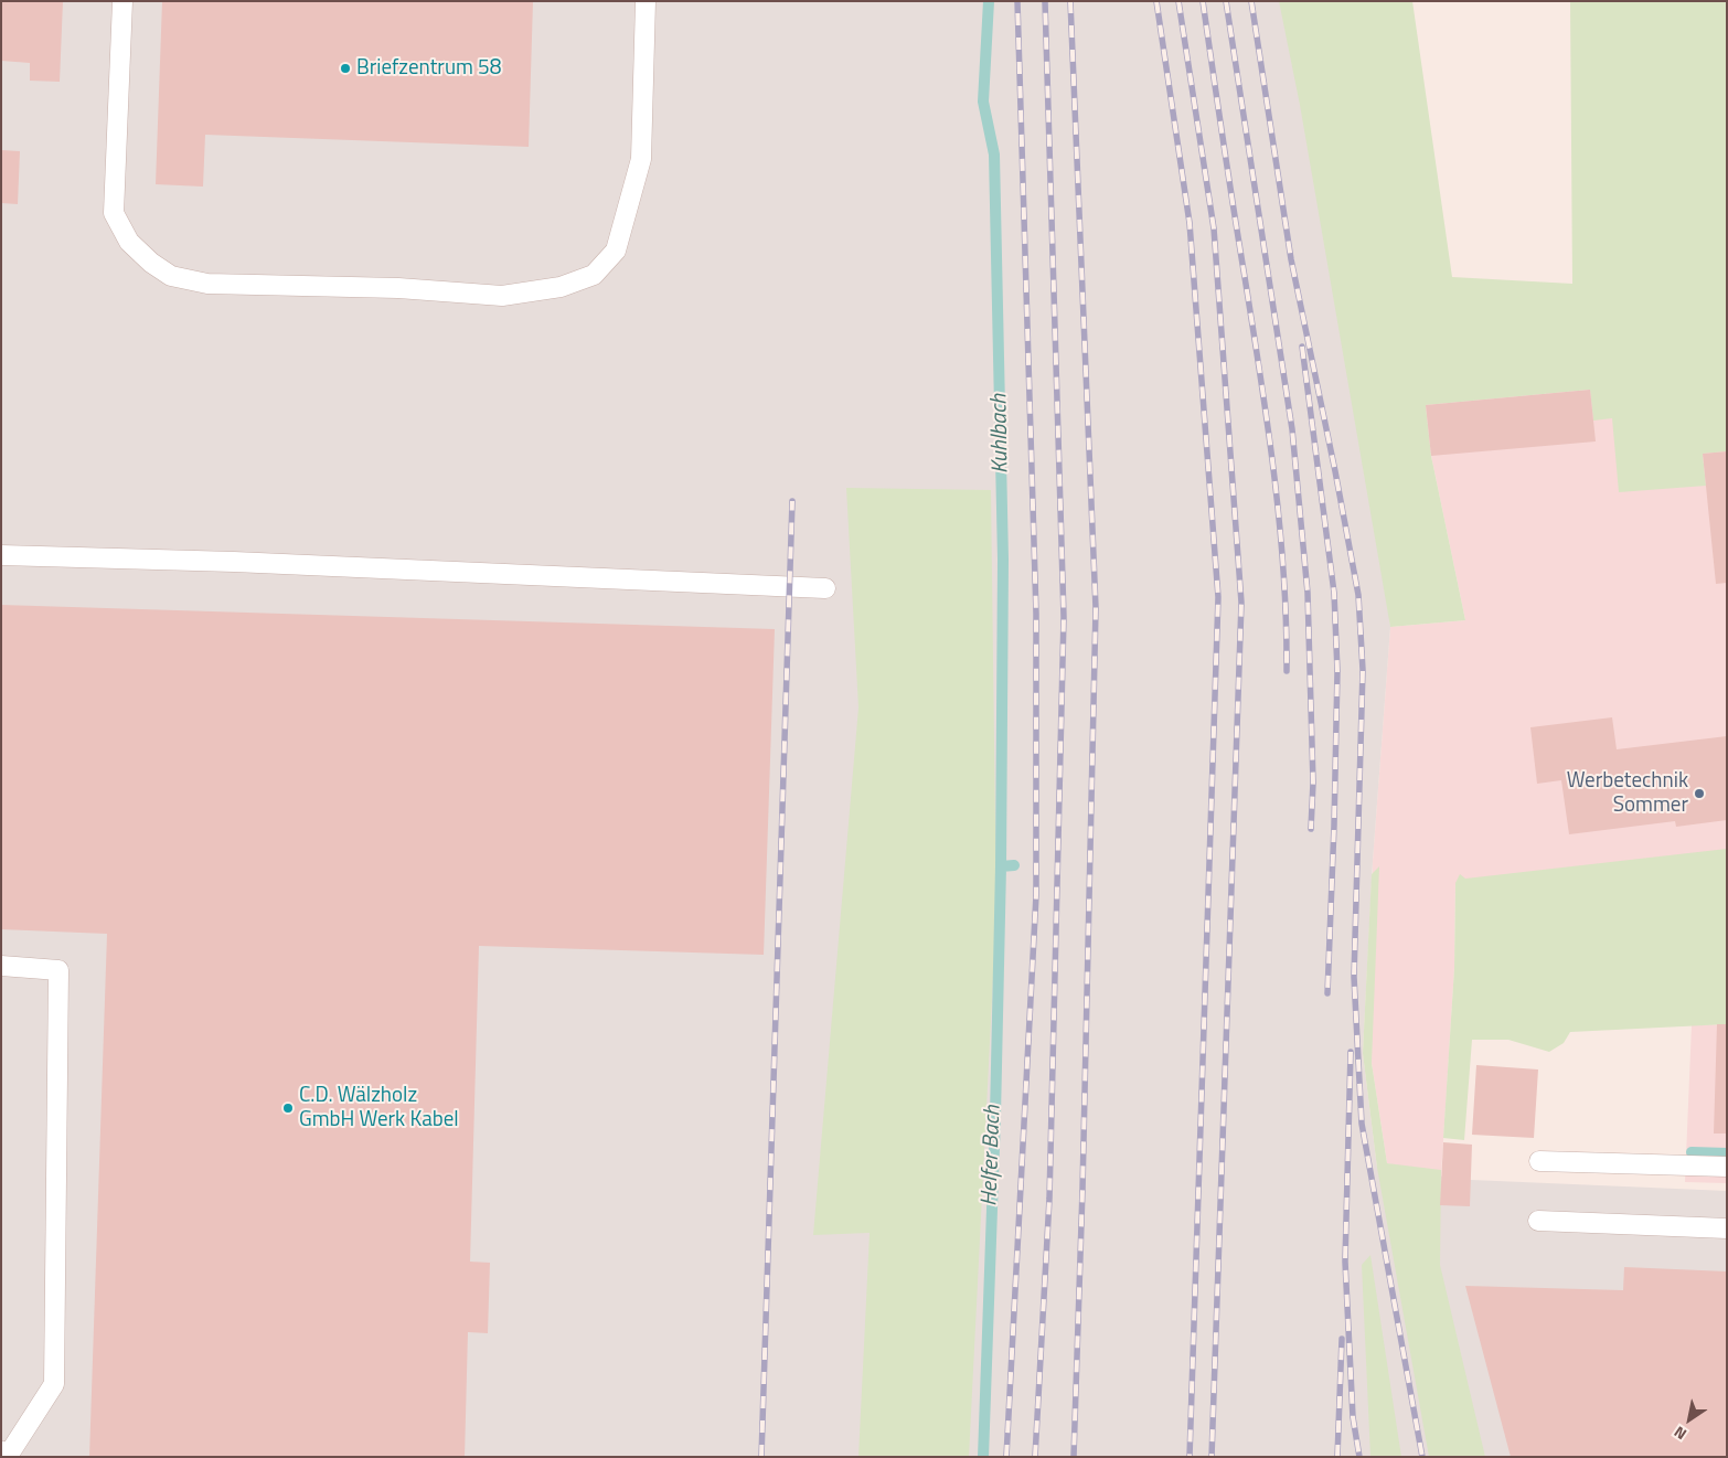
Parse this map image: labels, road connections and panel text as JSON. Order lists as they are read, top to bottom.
{
  "water": ["Kuhlbach", "Helfer Bach"],
  "places": ["Briefzentrum 58", "Werbetechnik Sommer", "C.D. Wälzholz GmbH Werk Kabel"],
  "north": "bottom left"
}
